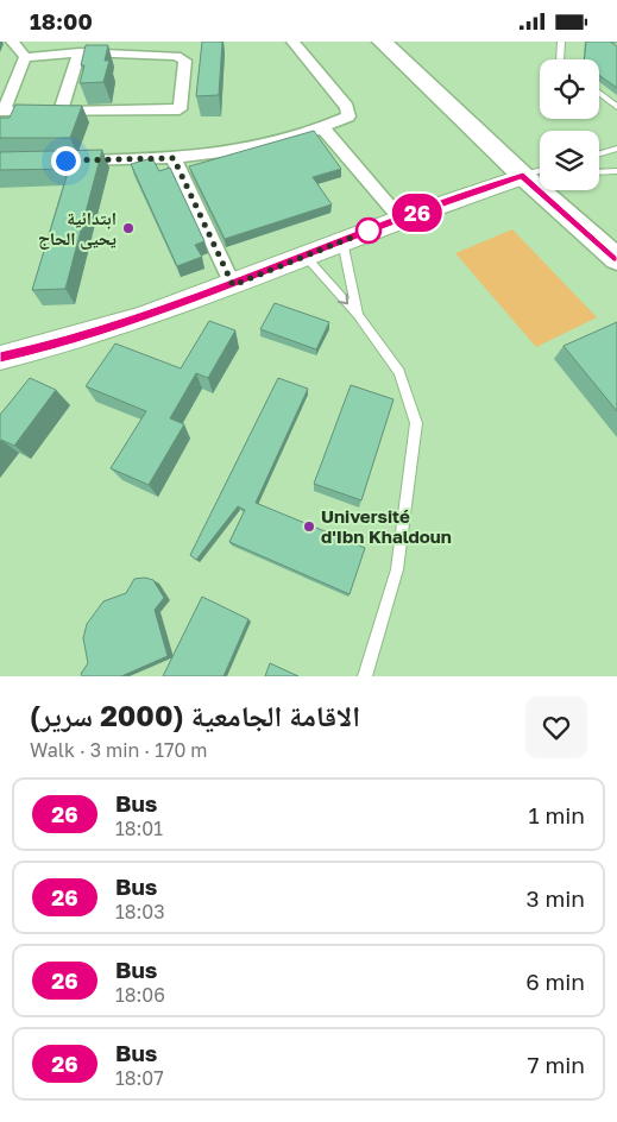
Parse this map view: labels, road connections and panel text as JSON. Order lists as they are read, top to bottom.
{
  "places": ["ابتدائية يحيى الحاج", "Université d'Ibn Khaldoun"],
  "lines": ["bus line 26"],
  "page": {
    "status": "18:00",
    "on_map": "26",
    "heading": ["الاقامة الجامعية (2000 سرير)", "Walk · 3 min · 170 m"],
    "list": [
      {
        "mark": "26",
        "name": "Bus",
        "note": "18:01",
        "value": "1 min"
      },
      {
        "mark": "26",
        "name": "Bus",
        "note": "18:03",
        "value": "3 min"
      },
      {
        "mark": "26",
        "name": "Bus",
        "note": "18:06",
        "value": "6 min"
      },
      {
        "mark": "26",
        "name": "Bus",
        "note": "18:07",
        "value": "7 min"
      }
    ]
  }
}
